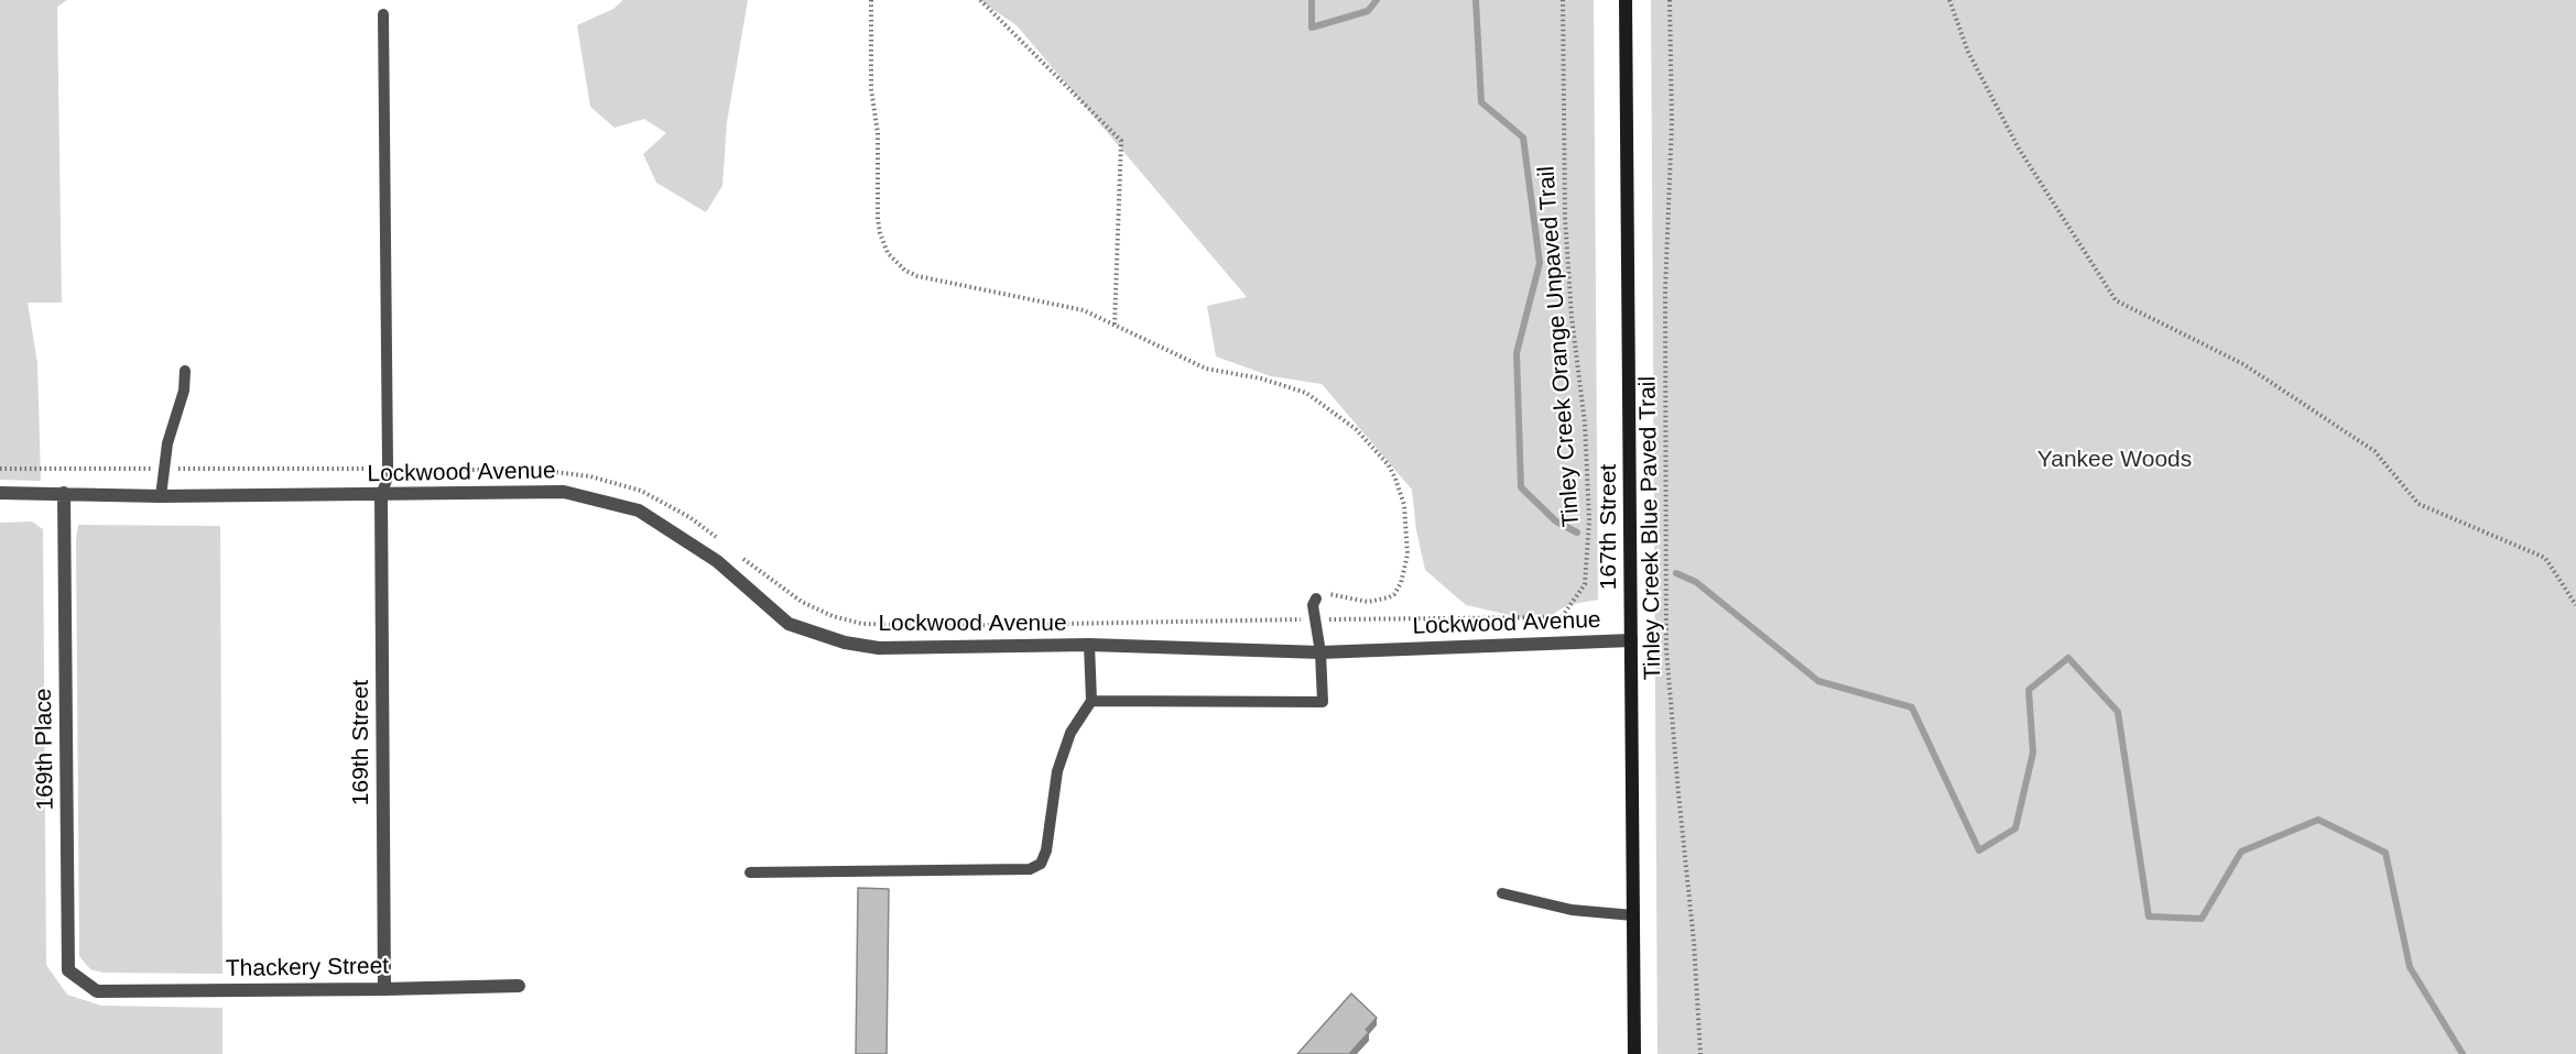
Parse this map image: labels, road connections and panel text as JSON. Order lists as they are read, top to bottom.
{
  "streets": {
    "main road": ["167th Street"],
    "street": [
      "Lockwood Avenue",
      "169th Street",
      "169th Place",
      "Thackery Street"
    ],
    "path": ["Tinley Creek Orange Unpaved Trail", "Tinley Creek Blue Paved Trail"]
  },
  "crossings": [
    ["Lockwood Avenue", "167th Street"],
    ["Lockwood Avenue", "169th Street"],
    ["Lockwood Avenue", "169th Place"],
    ["169th Street", "Thackery Street"],
    ["169th Place", "Thackery Street"]
  ],
  "parks": ["Yankee Woods"]
}
